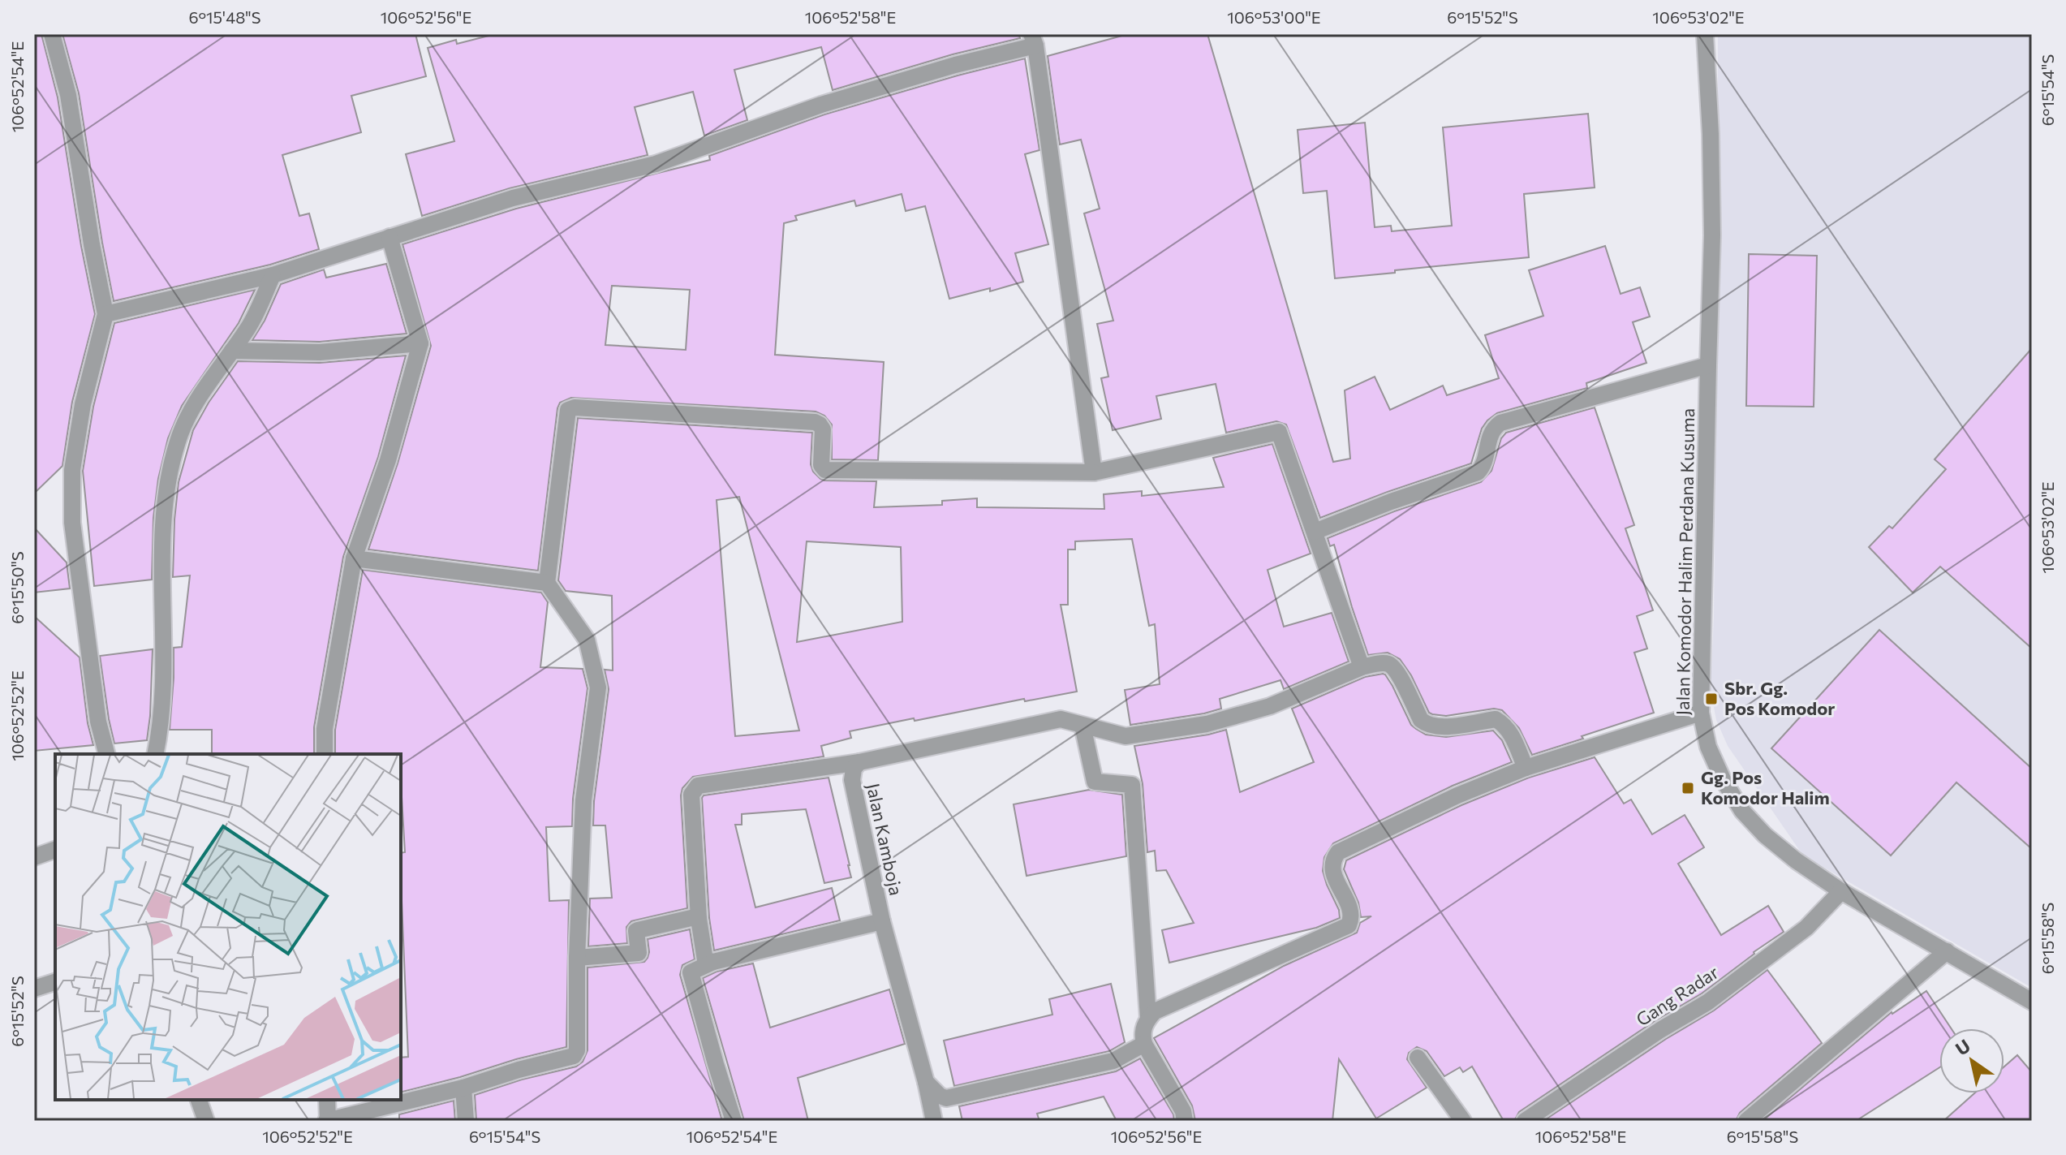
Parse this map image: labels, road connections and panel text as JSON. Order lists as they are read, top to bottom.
{
  "streets": {
    "street": ["Jalan Komodor Halim Perdana Kusuma", "Jalan Kamboja", "Gang Radar"]
  },
  "crossings": [
    ["Jalan Komodor Halim Perdana Kusuma", "Gang Radar"]
  ],
  "places": {
    "transit": ["Sbr. Gg. Pos Komodor", "Gg. Pos Komodor Halim"]
  },
  "north": "top left",
  "coordinates": [
    "6°15'48\"S",
    "106°52'56\"E",
    "106°52'58\"E",
    "106°53'00\"E",
    "6°15'52\"S",
    "106°53'02\"E",
    "106°52'54\"E",
    "6°15'54\"S",
    "6°15'50\"S",
    "106°52'52\"E",
    "6°15'58\"S"
  ]
}
